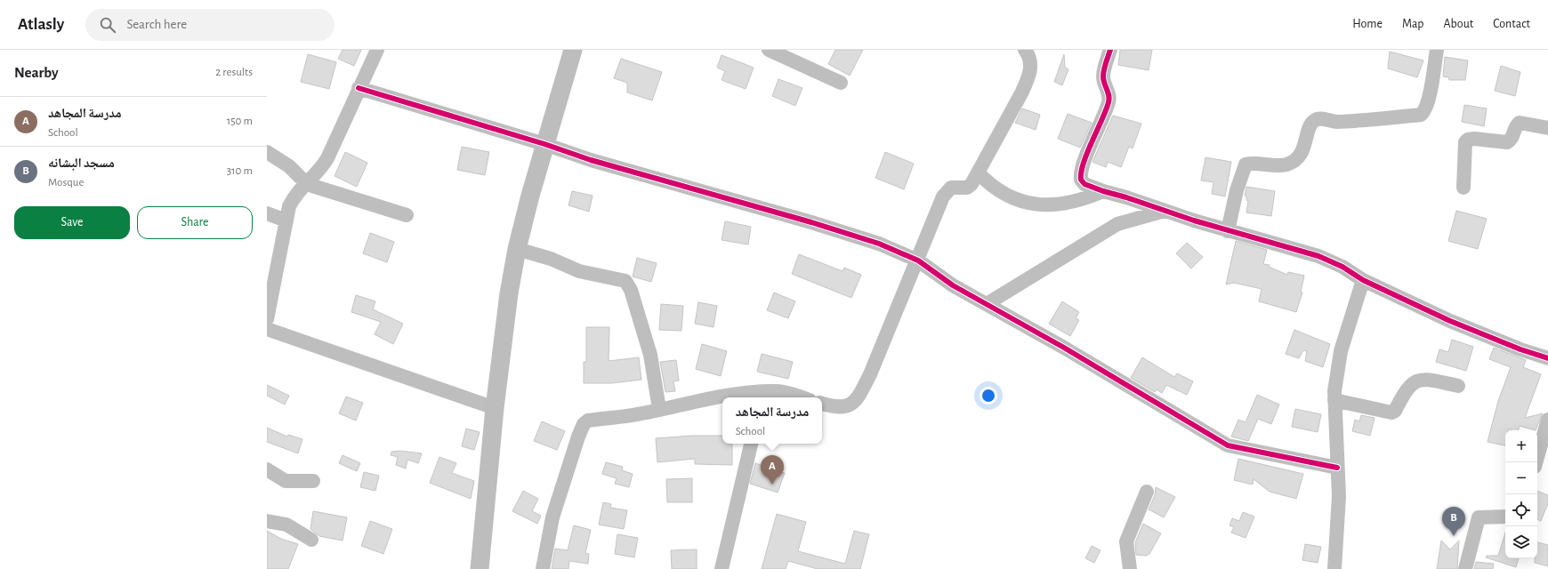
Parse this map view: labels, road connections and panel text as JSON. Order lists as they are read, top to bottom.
{
  "page": {
    "header": "Atlasly",
    "search": "Search here",
    "nav": [
      "Home",
      "Map",
      "About",
      "Contact"
    ],
    "heading": ["Nearby", "2 results"],
    "list": [
      {
        "mark": "A",
        "name": "مدرسة المجاهد",
        "note": "School",
        "value": "150 m"
      },
      {
        "mark": "B",
        "name": "مسجد البشانه",
        "note": "Mosque",
        "value": "310 m"
      }
    ],
    "buttons": ["Save", "Share"],
    "popup": ["مدرسة المجاهد", "School"],
    "map_buttons": ["+", "−"],
    "pins": ["A", "B"]
  }
}
